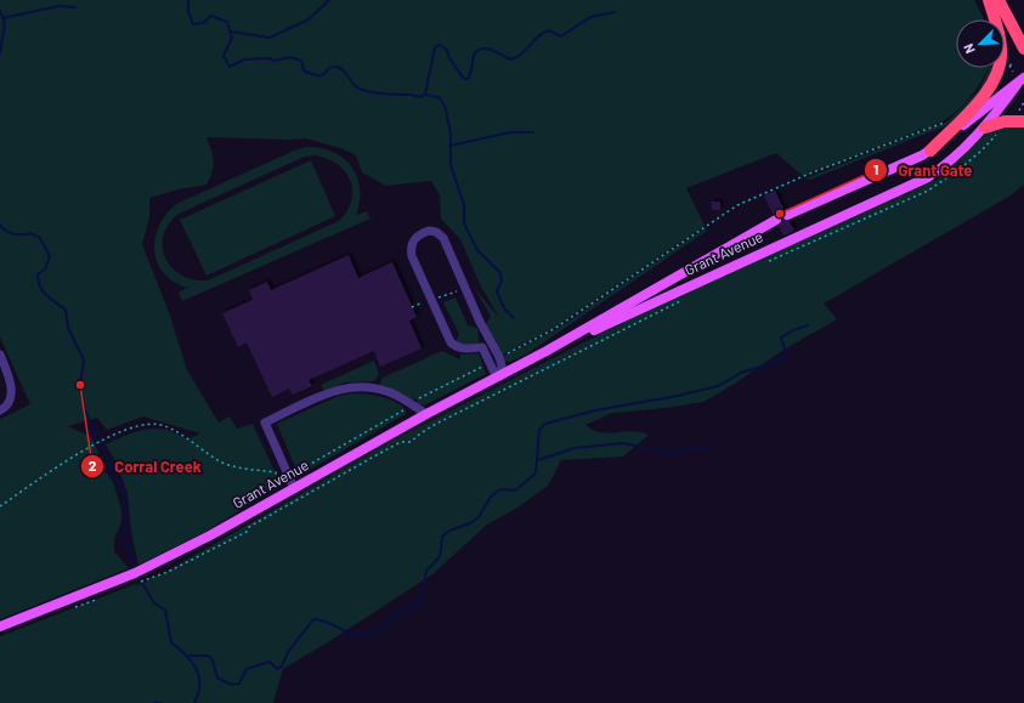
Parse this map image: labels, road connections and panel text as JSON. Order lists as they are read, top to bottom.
{
  "streets": {
    "main road": ["Grant Avenue"]
  },
  "places": ["Grant Gate", "Corral Creek"],
  "north": "bottom left"
}
